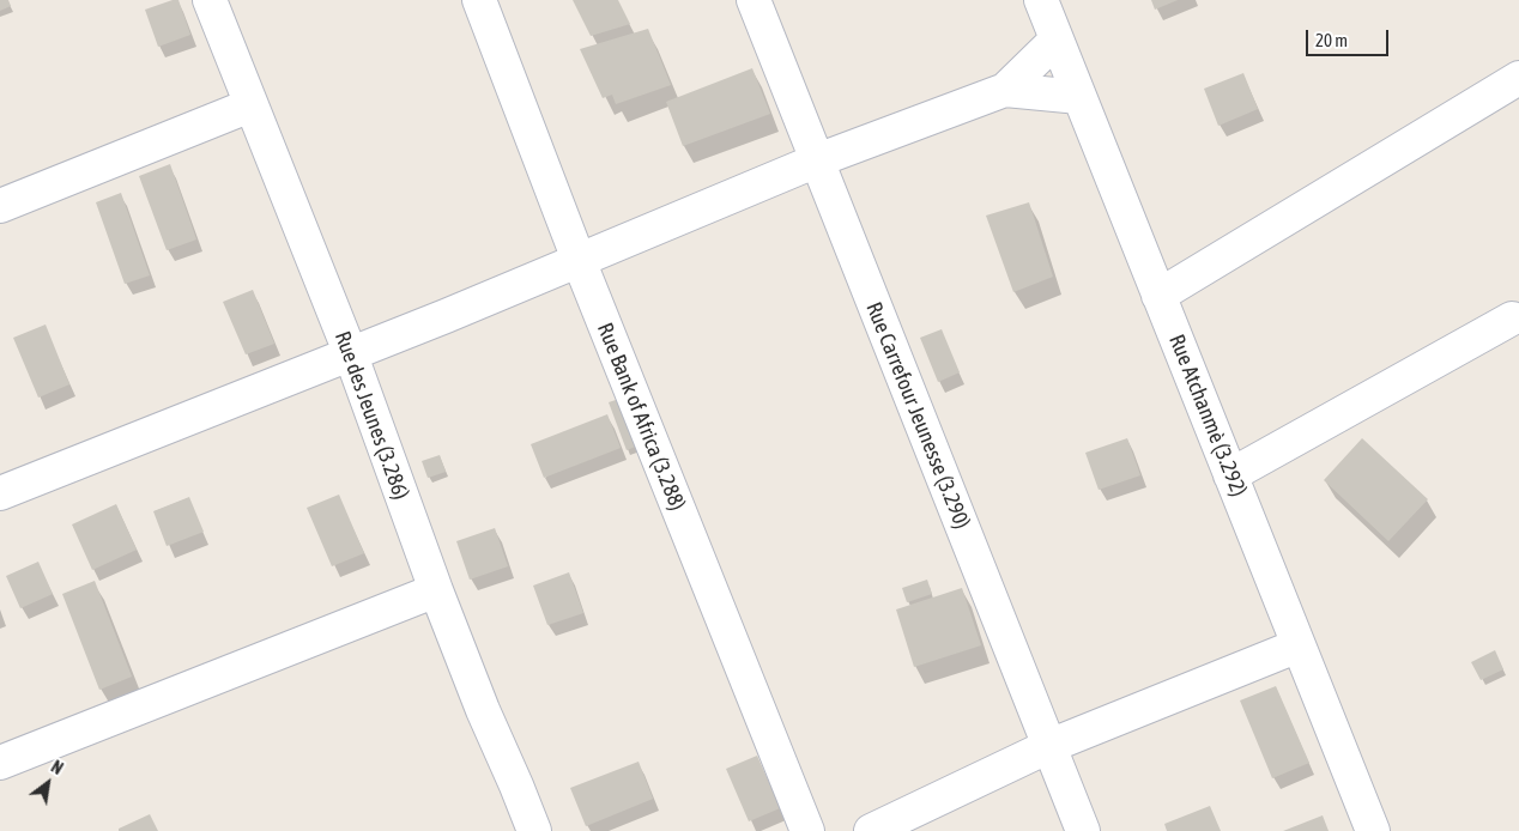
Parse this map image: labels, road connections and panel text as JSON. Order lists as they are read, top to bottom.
{
  "streets": {
    "street": [
      "Rue des Jeunes (3.286)",
      "Rue Carrefour Jeunesse (3.290)",
      "Rue Atchanmè (3.292)",
      "Rue Bank of Africa (3.288)"
    ]
  },
  "scale_bar": "20 m",
  "north": "top right"
}
